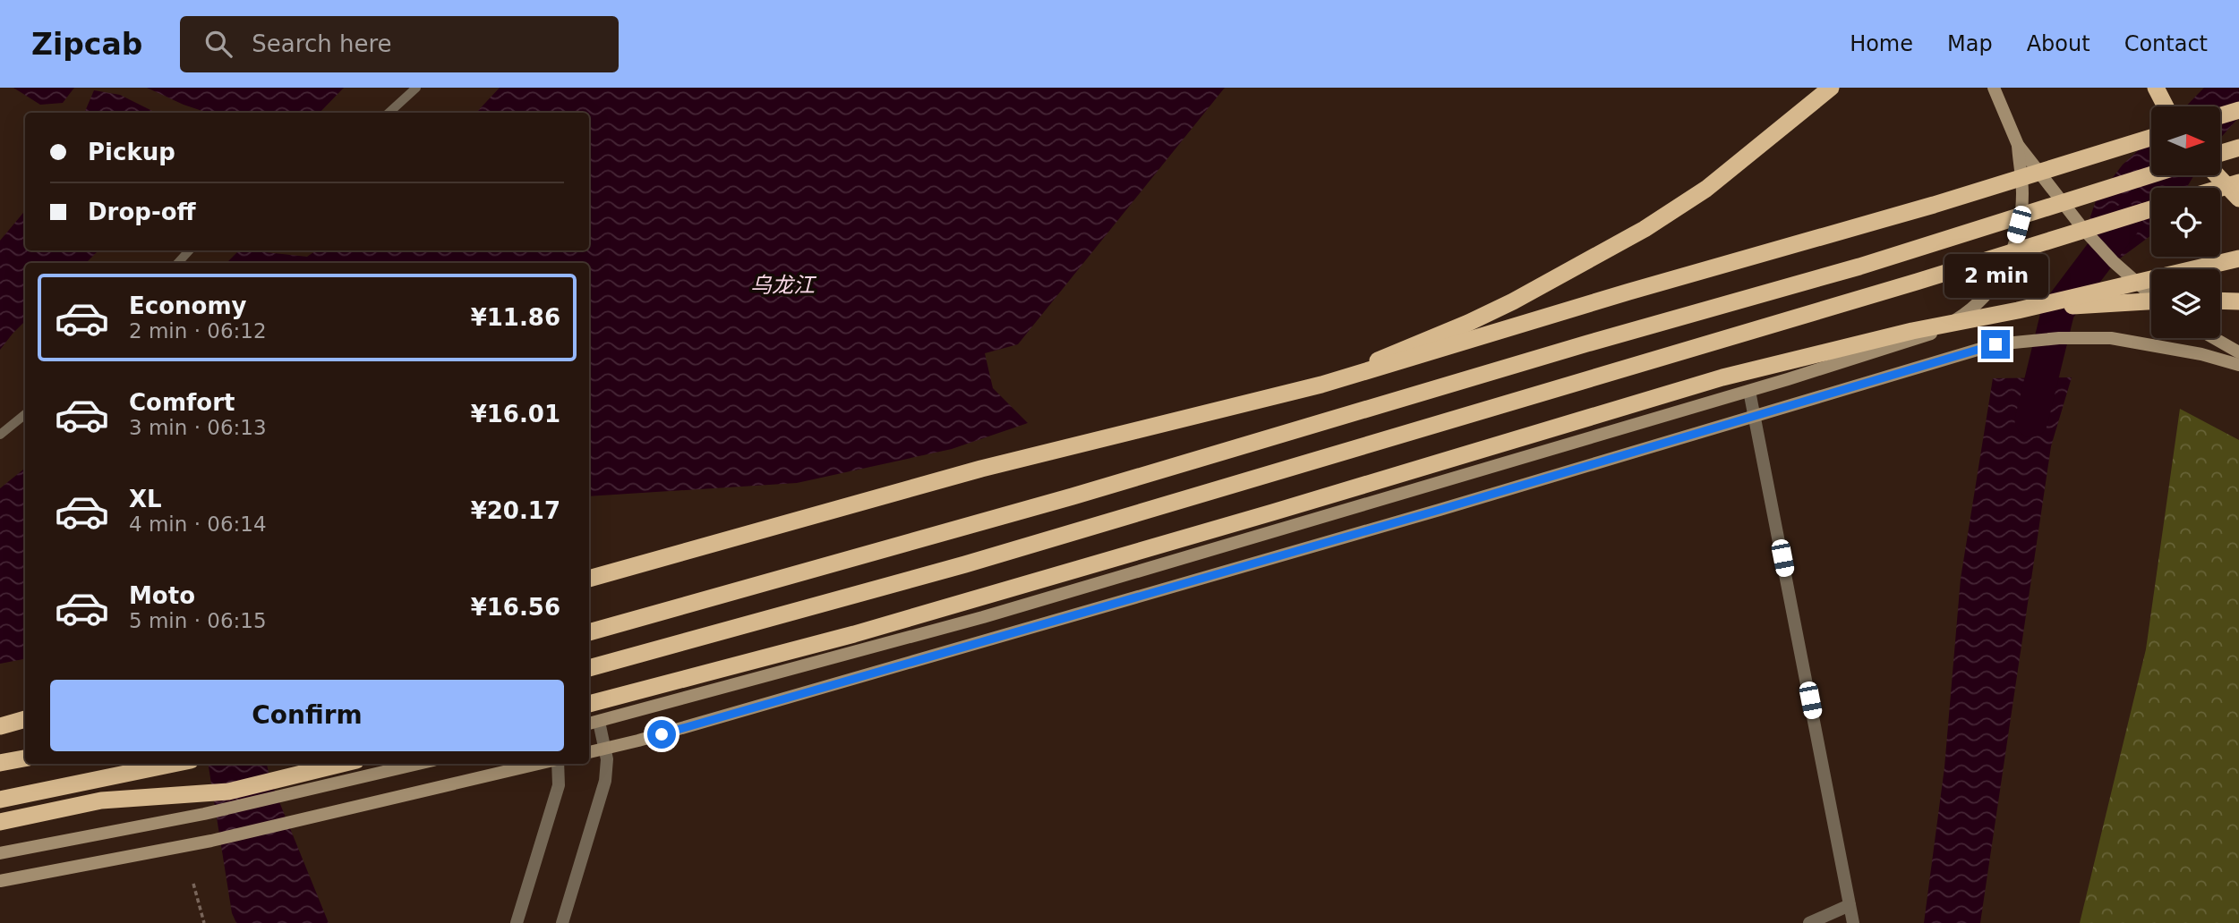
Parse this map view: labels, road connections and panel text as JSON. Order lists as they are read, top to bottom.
{
  "water": ["乌龙江"],
  "north": "right",
  "page": {
    "header": "Zipcab",
    "search": "Search here",
    "nav": [
      "Home",
      "Map",
      "About",
      "Contact"
    ],
    "banner": ["Pickup", "Drop-off"],
    "bubble": "2 min",
    "list": [
      {
        "name": "Economy",
        "note": "2 min · 06:12",
        "value": "¥11.86"
      },
      {
        "name": "Comfort",
        "note": "3 min · 06:13",
        "value": "¥16.01"
      },
      {
        "name": "XL",
        "note": "4 min · 06:14",
        "value": "¥20.17"
      },
      {
        "name": "Moto",
        "note": "5 min · 06:15",
        "value": "¥16.56"
      }
    ],
    "buttons": "Confirm"
  }
}
